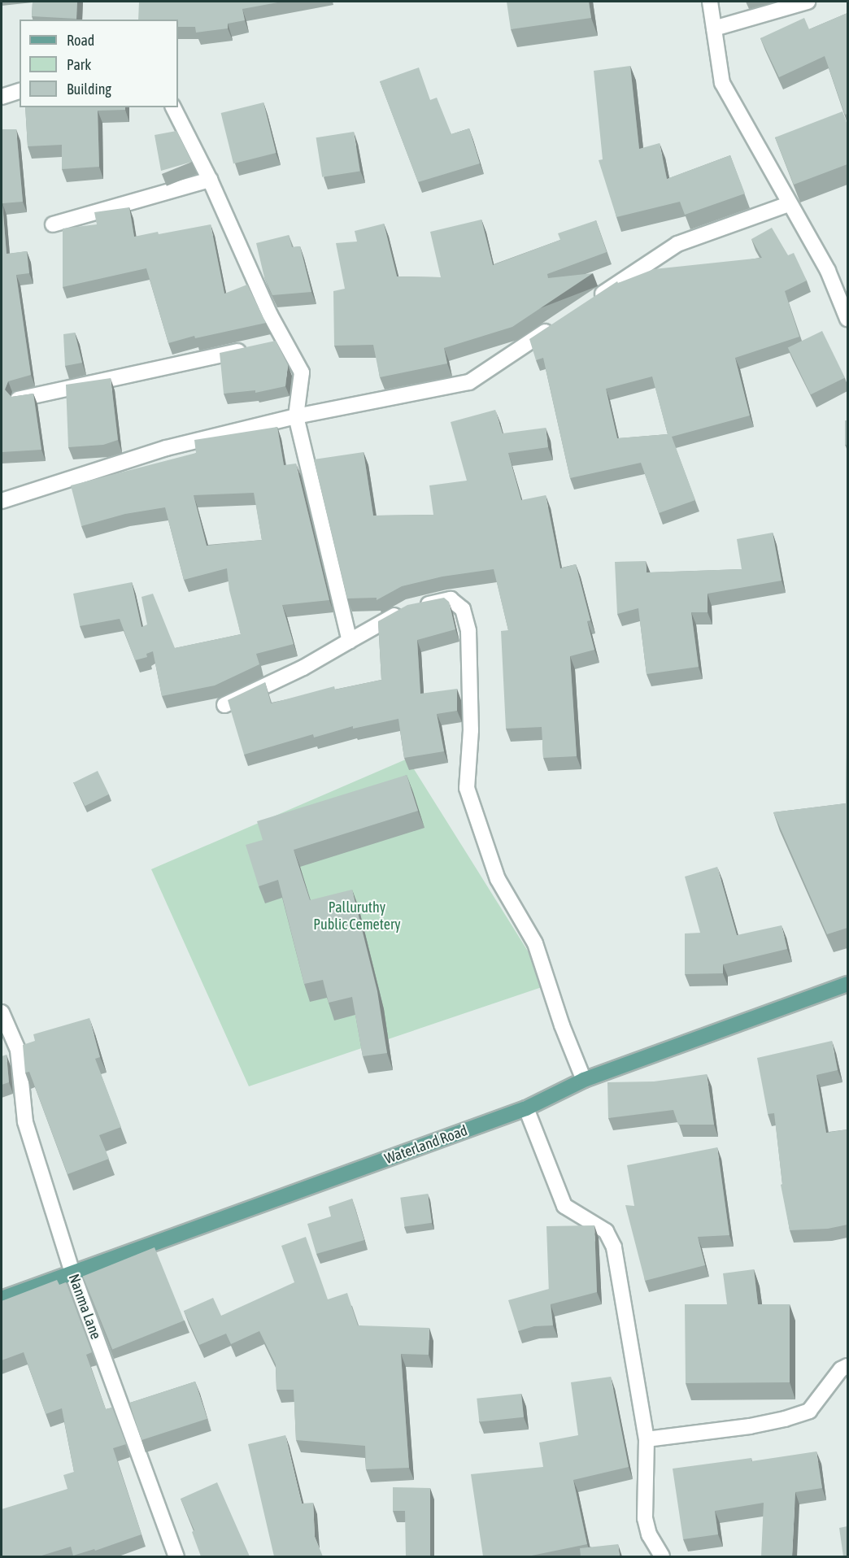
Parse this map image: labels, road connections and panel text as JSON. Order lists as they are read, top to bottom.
{
  "streets": {
    "main road": ["Waterland Road"],
    "street": ["Nanma Lane"]
  },
  "crossings": [
    ["Waterland Road", "Nanma Lane"]
  ],
  "parks": ["Palluruthy Public Cemetery"],
  "legend": ["Road", "Park", "Building"]
}
